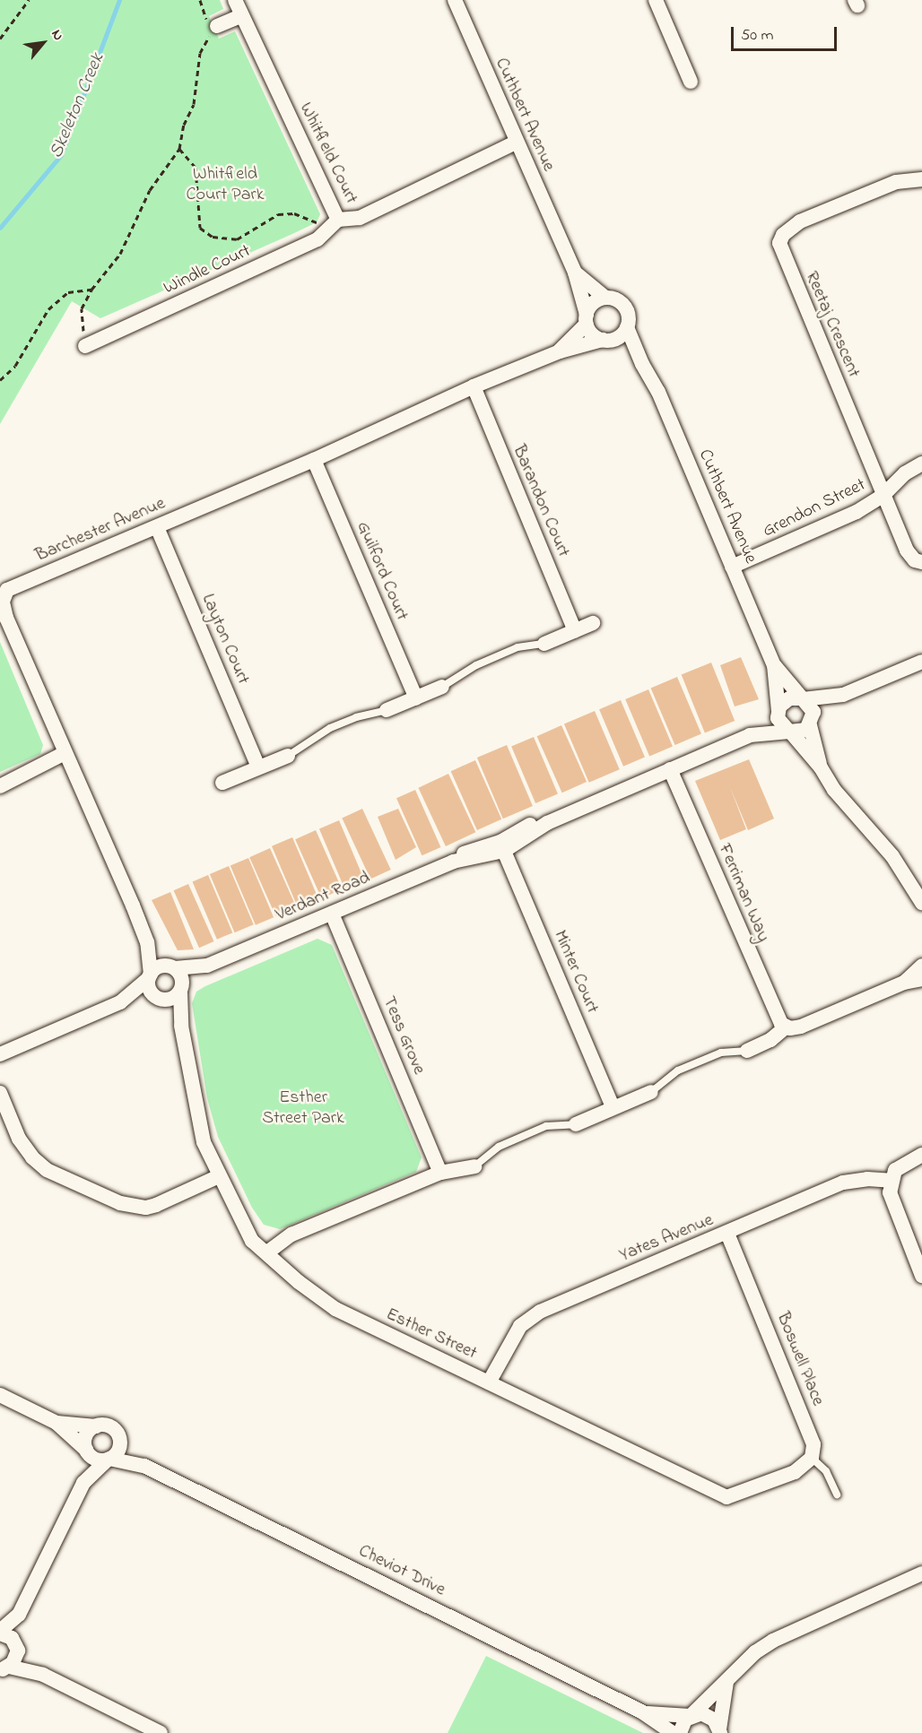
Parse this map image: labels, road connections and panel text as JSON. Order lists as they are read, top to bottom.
{
  "streets": {
    "street": [
      "Cuthbert Avenue",
      "Whitfield Court",
      "Windle Court",
      "Reetaj Crescent",
      "Barandon Court",
      "Grendon Street",
      "Barchester Avenue",
      "Guilford Court",
      "Layton Court",
      "Ferriman Way",
      "Verdant Road",
      "Minter Court",
      "Tess Grove",
      "Yates Avenue",
      "Esther Street",
      "Boswell Place",
      "Cheviot Drive"
    ]
  },
  "crossings": [
    ["Cuthbert Avenue", "Whitfield Court"],
    ["Cuthbert Avenue", "Grendon Street"],
    ["Cuthbert Avenue", "Barchester Avenue"],
    ["Cuthbert Avenue", "Verdant Road"],
    ["Whitfield Court", "Windle Court"],
    ["Reetaj Crescent", "Grendon Street"],
    ["Barandon Court", "Barchester Avenue"],
    ["Barchester Avenue", "Guilford Court"],
    ["Barchester Avenue", "Layton Court"],
    ["Barchester Avenue", "Verdant Road"],
    ["Barchester Avenue", "Esther Street"],
    ["Ferriman Way", "Verdant Road"],
    ["Verdant Road", "Minter Court"],
    ["Verdant Road", "Tess Grove"],
    ["Verdant Road", "Esther Street"],
    ["Yates Avenue", "Esther Street"],
    ["Yates Avenue", "Boswell Place"],
    ["Esther Street", "Boswell Place"]
  ],
  "water": ["Skeleton Creek"],
  "parks": ["Whitfield Court Park", "Esther Street Park"],
  "scale_bar": "50 m",
  "north": "top right"
}
